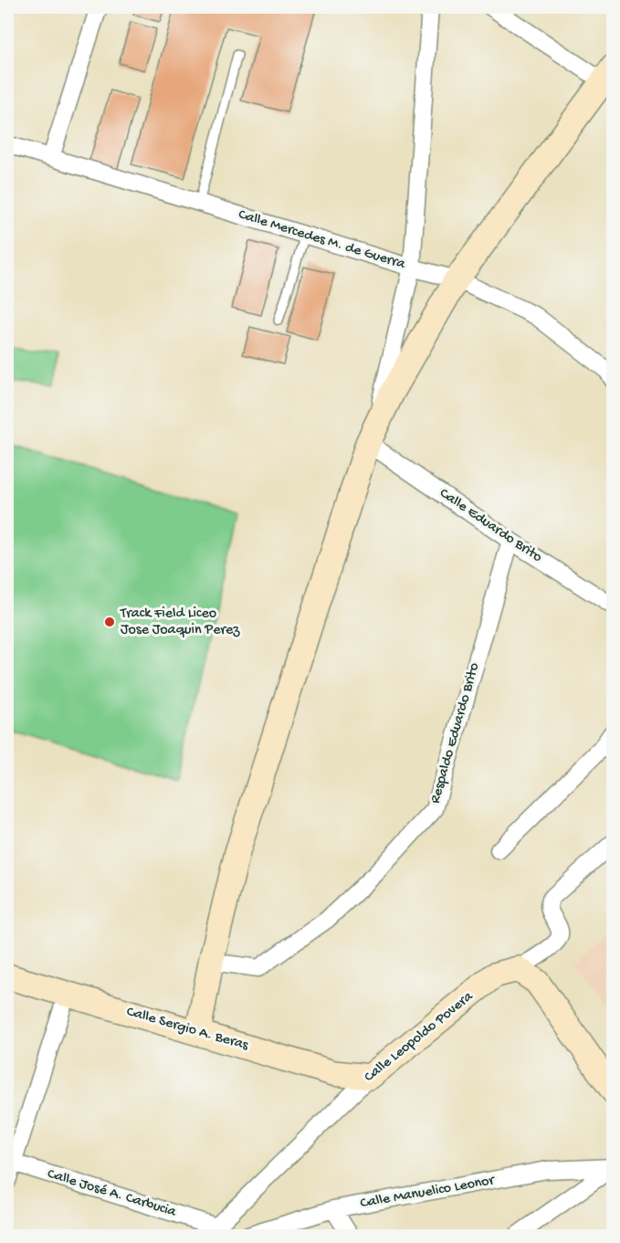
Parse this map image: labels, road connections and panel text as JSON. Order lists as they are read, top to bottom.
{
  "streets": {
    "street": [
      "Calle Mercedes M. de Guerra",
      "Calle Eduardo Brito",
      "Respaldo Eduardo Brito",
      "Calle Sergio A. Beras",
      "Calle Leopoldo Povera",
      "Calle Manuelico Leonor",
      "Calle José A. Carbucia"
    ]
  },
  "crossings": [
    ["Calle Eduardo Brito", "Respaldo Eduardo Brito"],
    ["Calle Sergio A. Beras", "Calle Leopoldo Povera"],
    ["Calle Leopoldo Povera", "Calle José A. Carbucia"]
  ],
  "places": ["Track Field Liceo Jose Joaquin Perez"]
}
